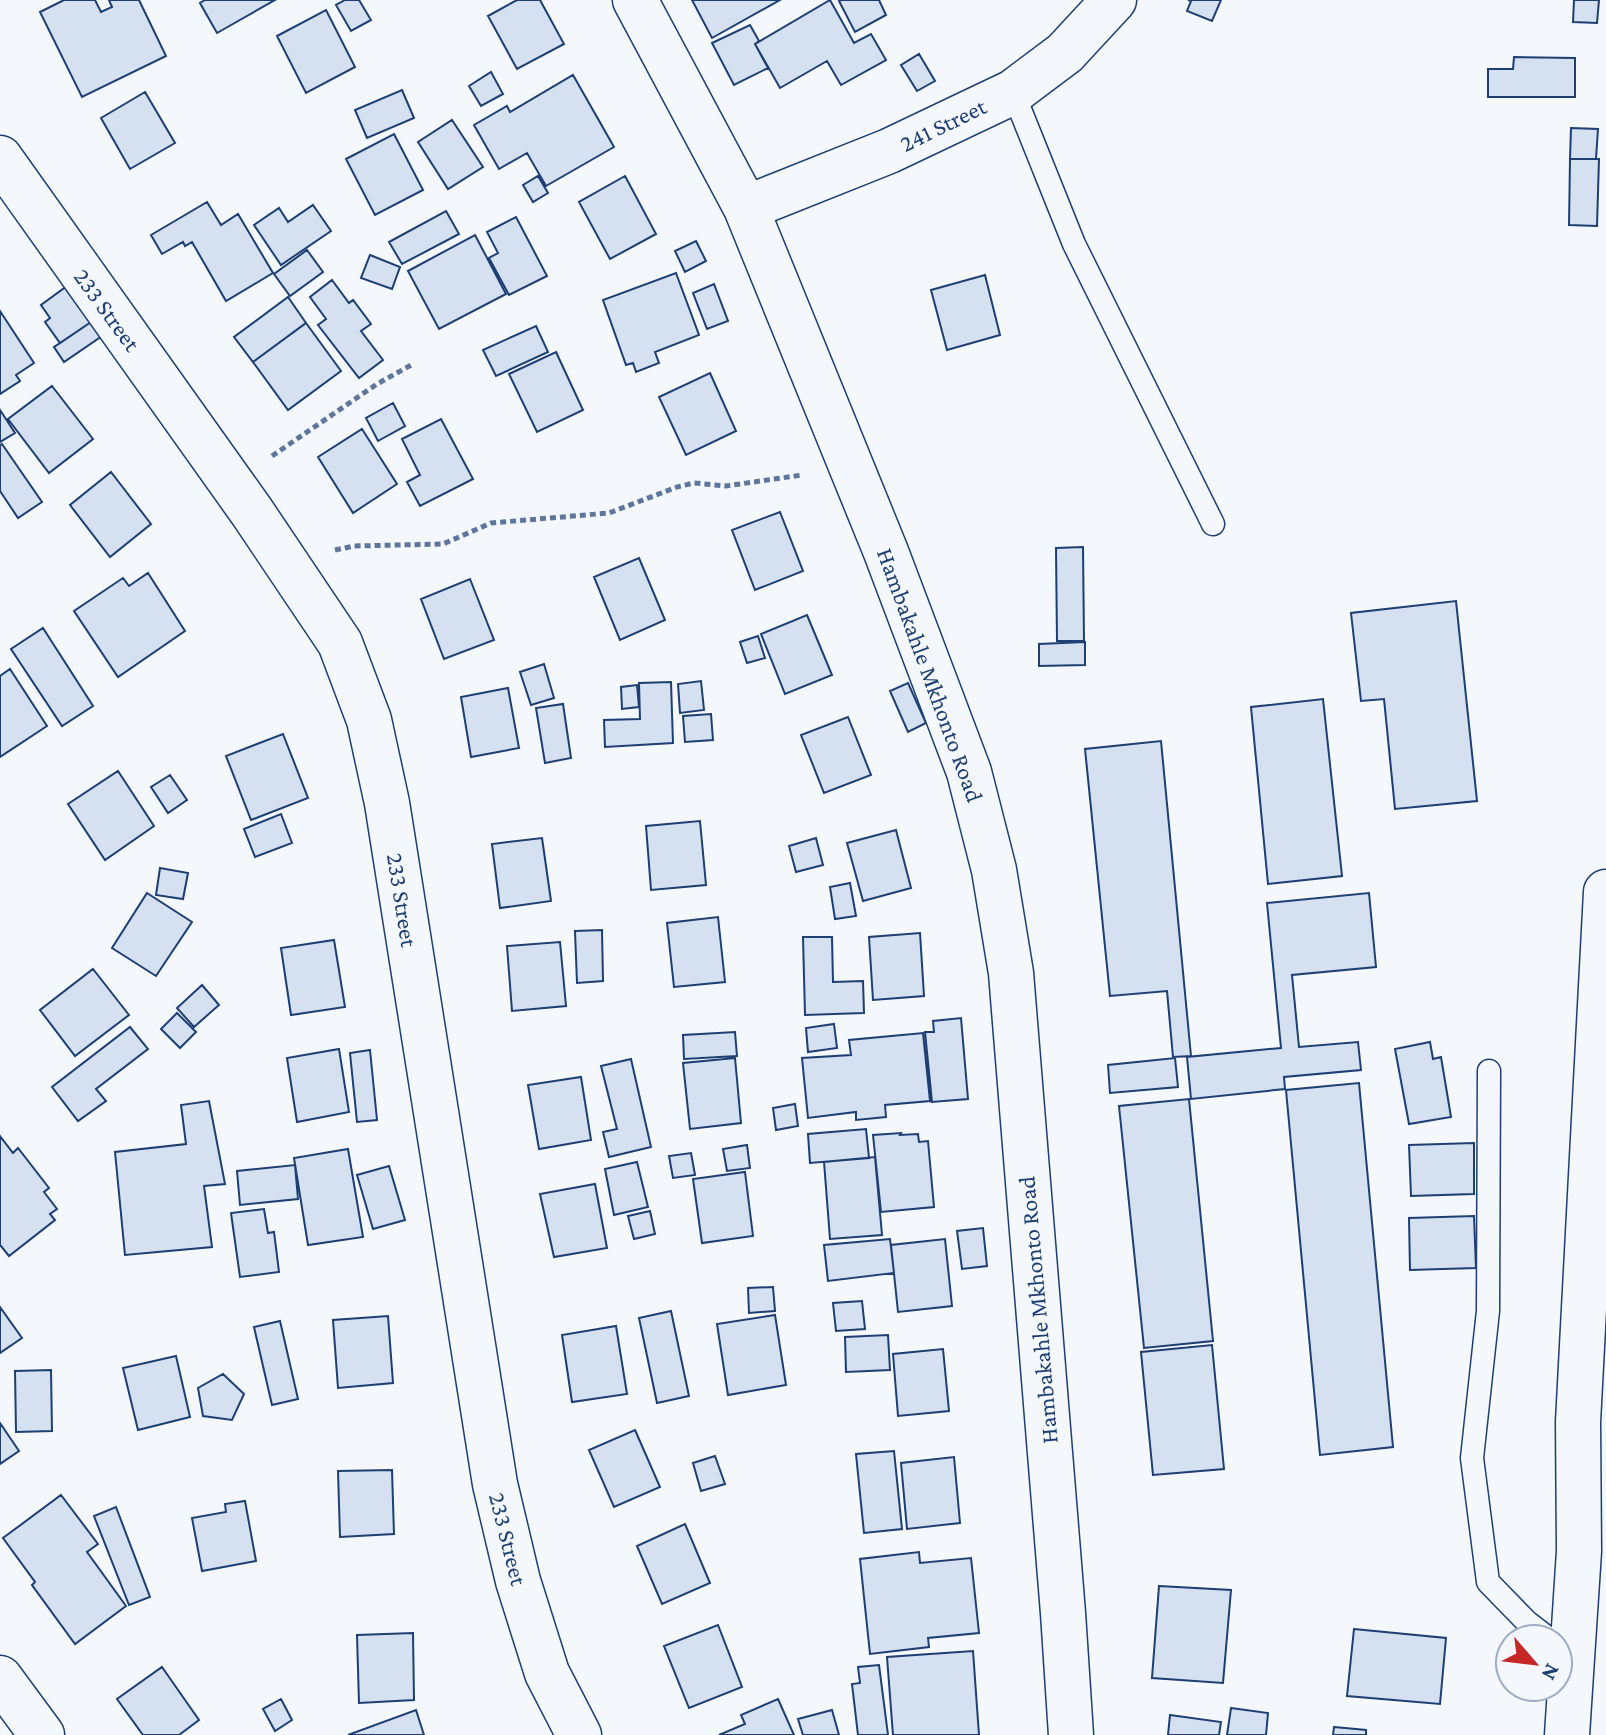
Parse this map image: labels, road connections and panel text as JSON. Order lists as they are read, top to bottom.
{
  "streets": {
    "street": ["241 Street", "233 Street", "Hambakahle Mkhonto Road"]
  },
  "crossings": [
    ["241 Street", "Hambakahle Mkhonto Road"]
  ],
  "north": "bottom right"
}
